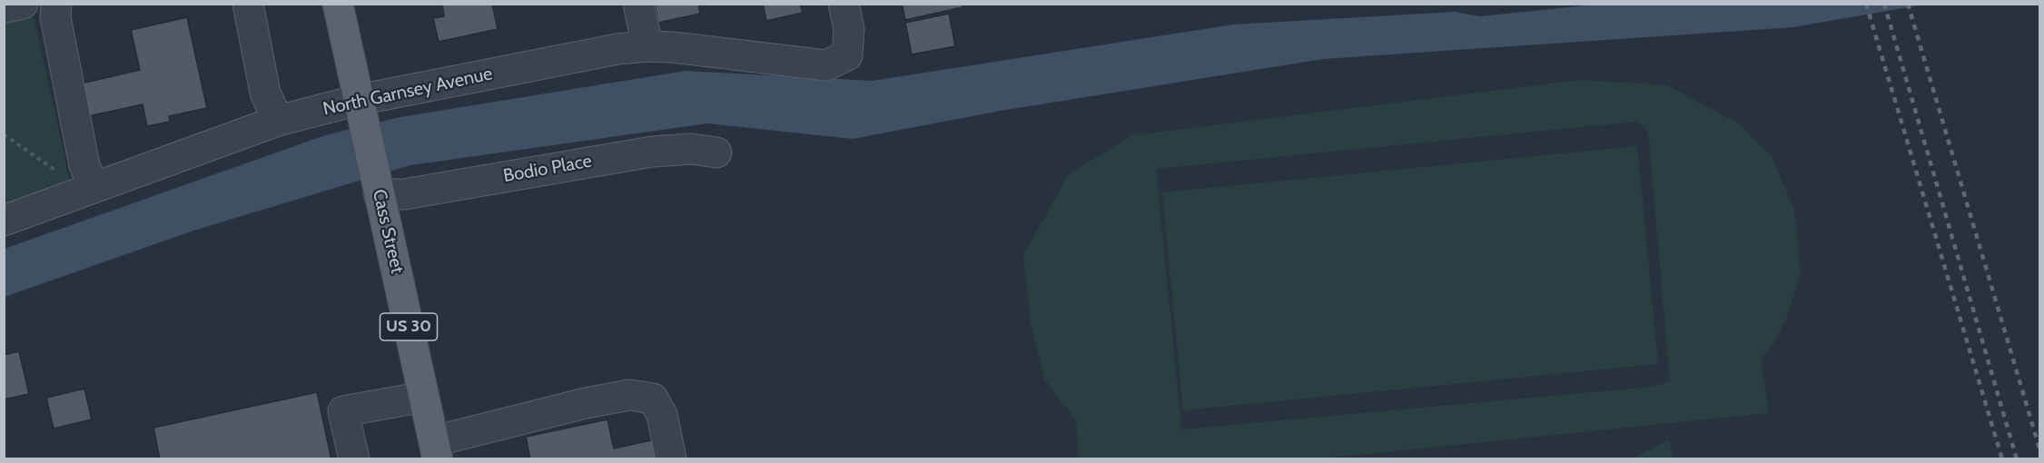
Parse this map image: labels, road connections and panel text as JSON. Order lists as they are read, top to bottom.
{
  "streets": {
    "main road": ["Cass Street", "US 30"],
    "street": ["North Garnsey Avenue", "Bodio Place"]
  },
  "crossings": [
    ["North Garnsey Avenue", "Cass Street"],
    ["Bodio Place", "Cass Street"]
  ]
}
